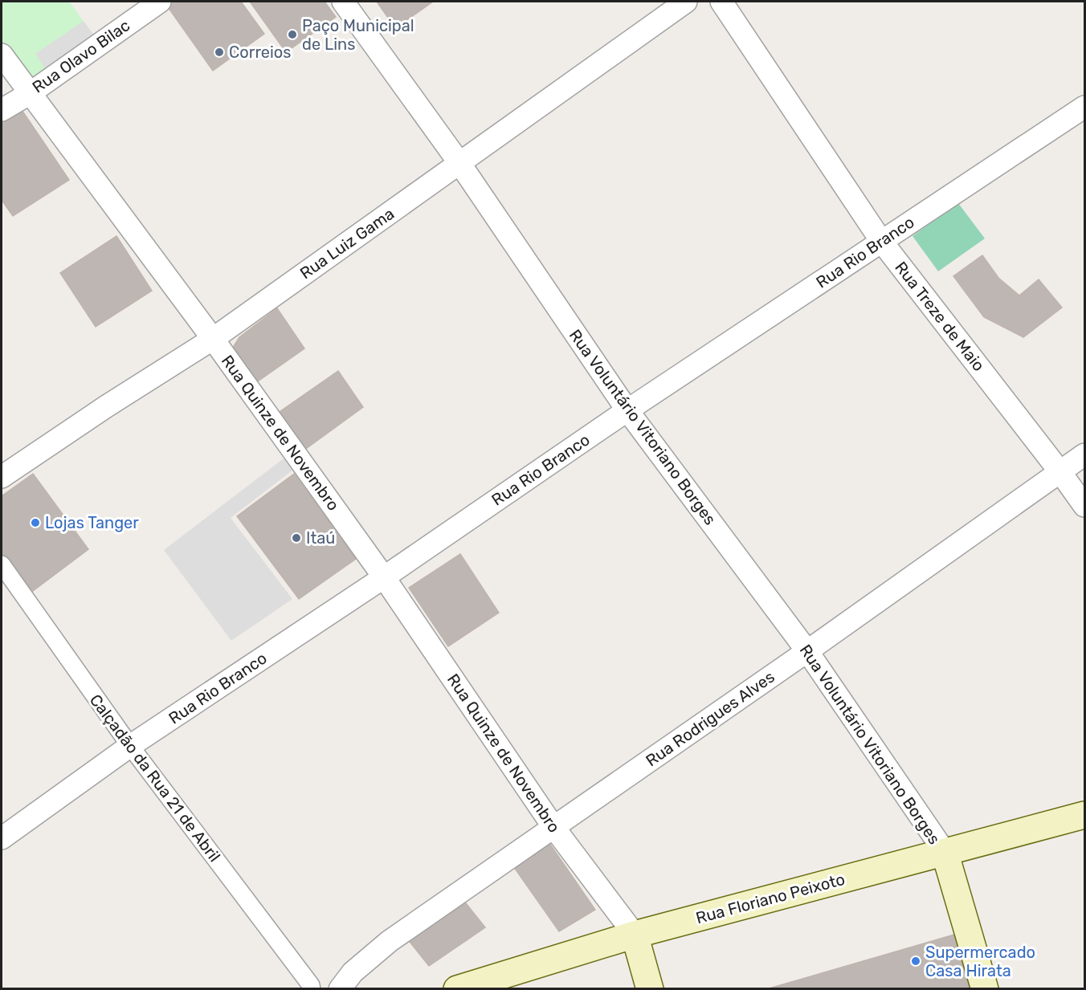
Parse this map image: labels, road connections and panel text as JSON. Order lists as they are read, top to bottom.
{
  "streets": {
    "main road": ["Rua Floriano Peixoto"],
    "street": [
      "Rua Olavo Bilac",
      "Rua Luiz Gama",
      "Rua Rio Branco",
      "Rua Treze de Maio",
      "Rua Voluntário Vitoriano Borges",
      "Rua Quinze de Novembro",
      "Rua Rodrigues Alves",
      "Calçadão da Rua 21 de Abril"
    ]
  },
  "crossings": [
    ["Rua Olavo Bilac", "Rua Quinze de Novembro"],
    ["Rua Luiz Gama", "Rua Voluntário Vitoriano Borges"],
    ["Rua Luiz Gama", "Rua Quinze de Novembro"],
    ["Rua Rio Branco", "Rua Treze de Maio"],
    ["Rua Rio Branco", "Rua Voluntário Vitoriano Borges"],
    ["Rua Rio Branco", "Rua Quinze de Novembro"],
    ["Rua Rio Branco", "Calçadão da Rua 21 de Abril"],
    ["Rua Treze de Maio", "Rua Rodrigues Alves"],
    ["Rua Voluntário Vitoriano Borges", "Rua Rodrigues Alves"],
    ["Rua Voluntário Vitoriano Borges", "Rua Floriano Peixoto"],
    ["Rua Quinze de Novembro", "Rua Rodrigues Alves"],
    ["Rua Quinze de Novembro", "Rua Floriano Peixoto"]
  ],
  "places": [
    "Paço Municipal de Lins",
    "Correios",
    "Lojas Tanger",
    "Itaú",
    "Supermercado Casa Hirata"
  ]
}
